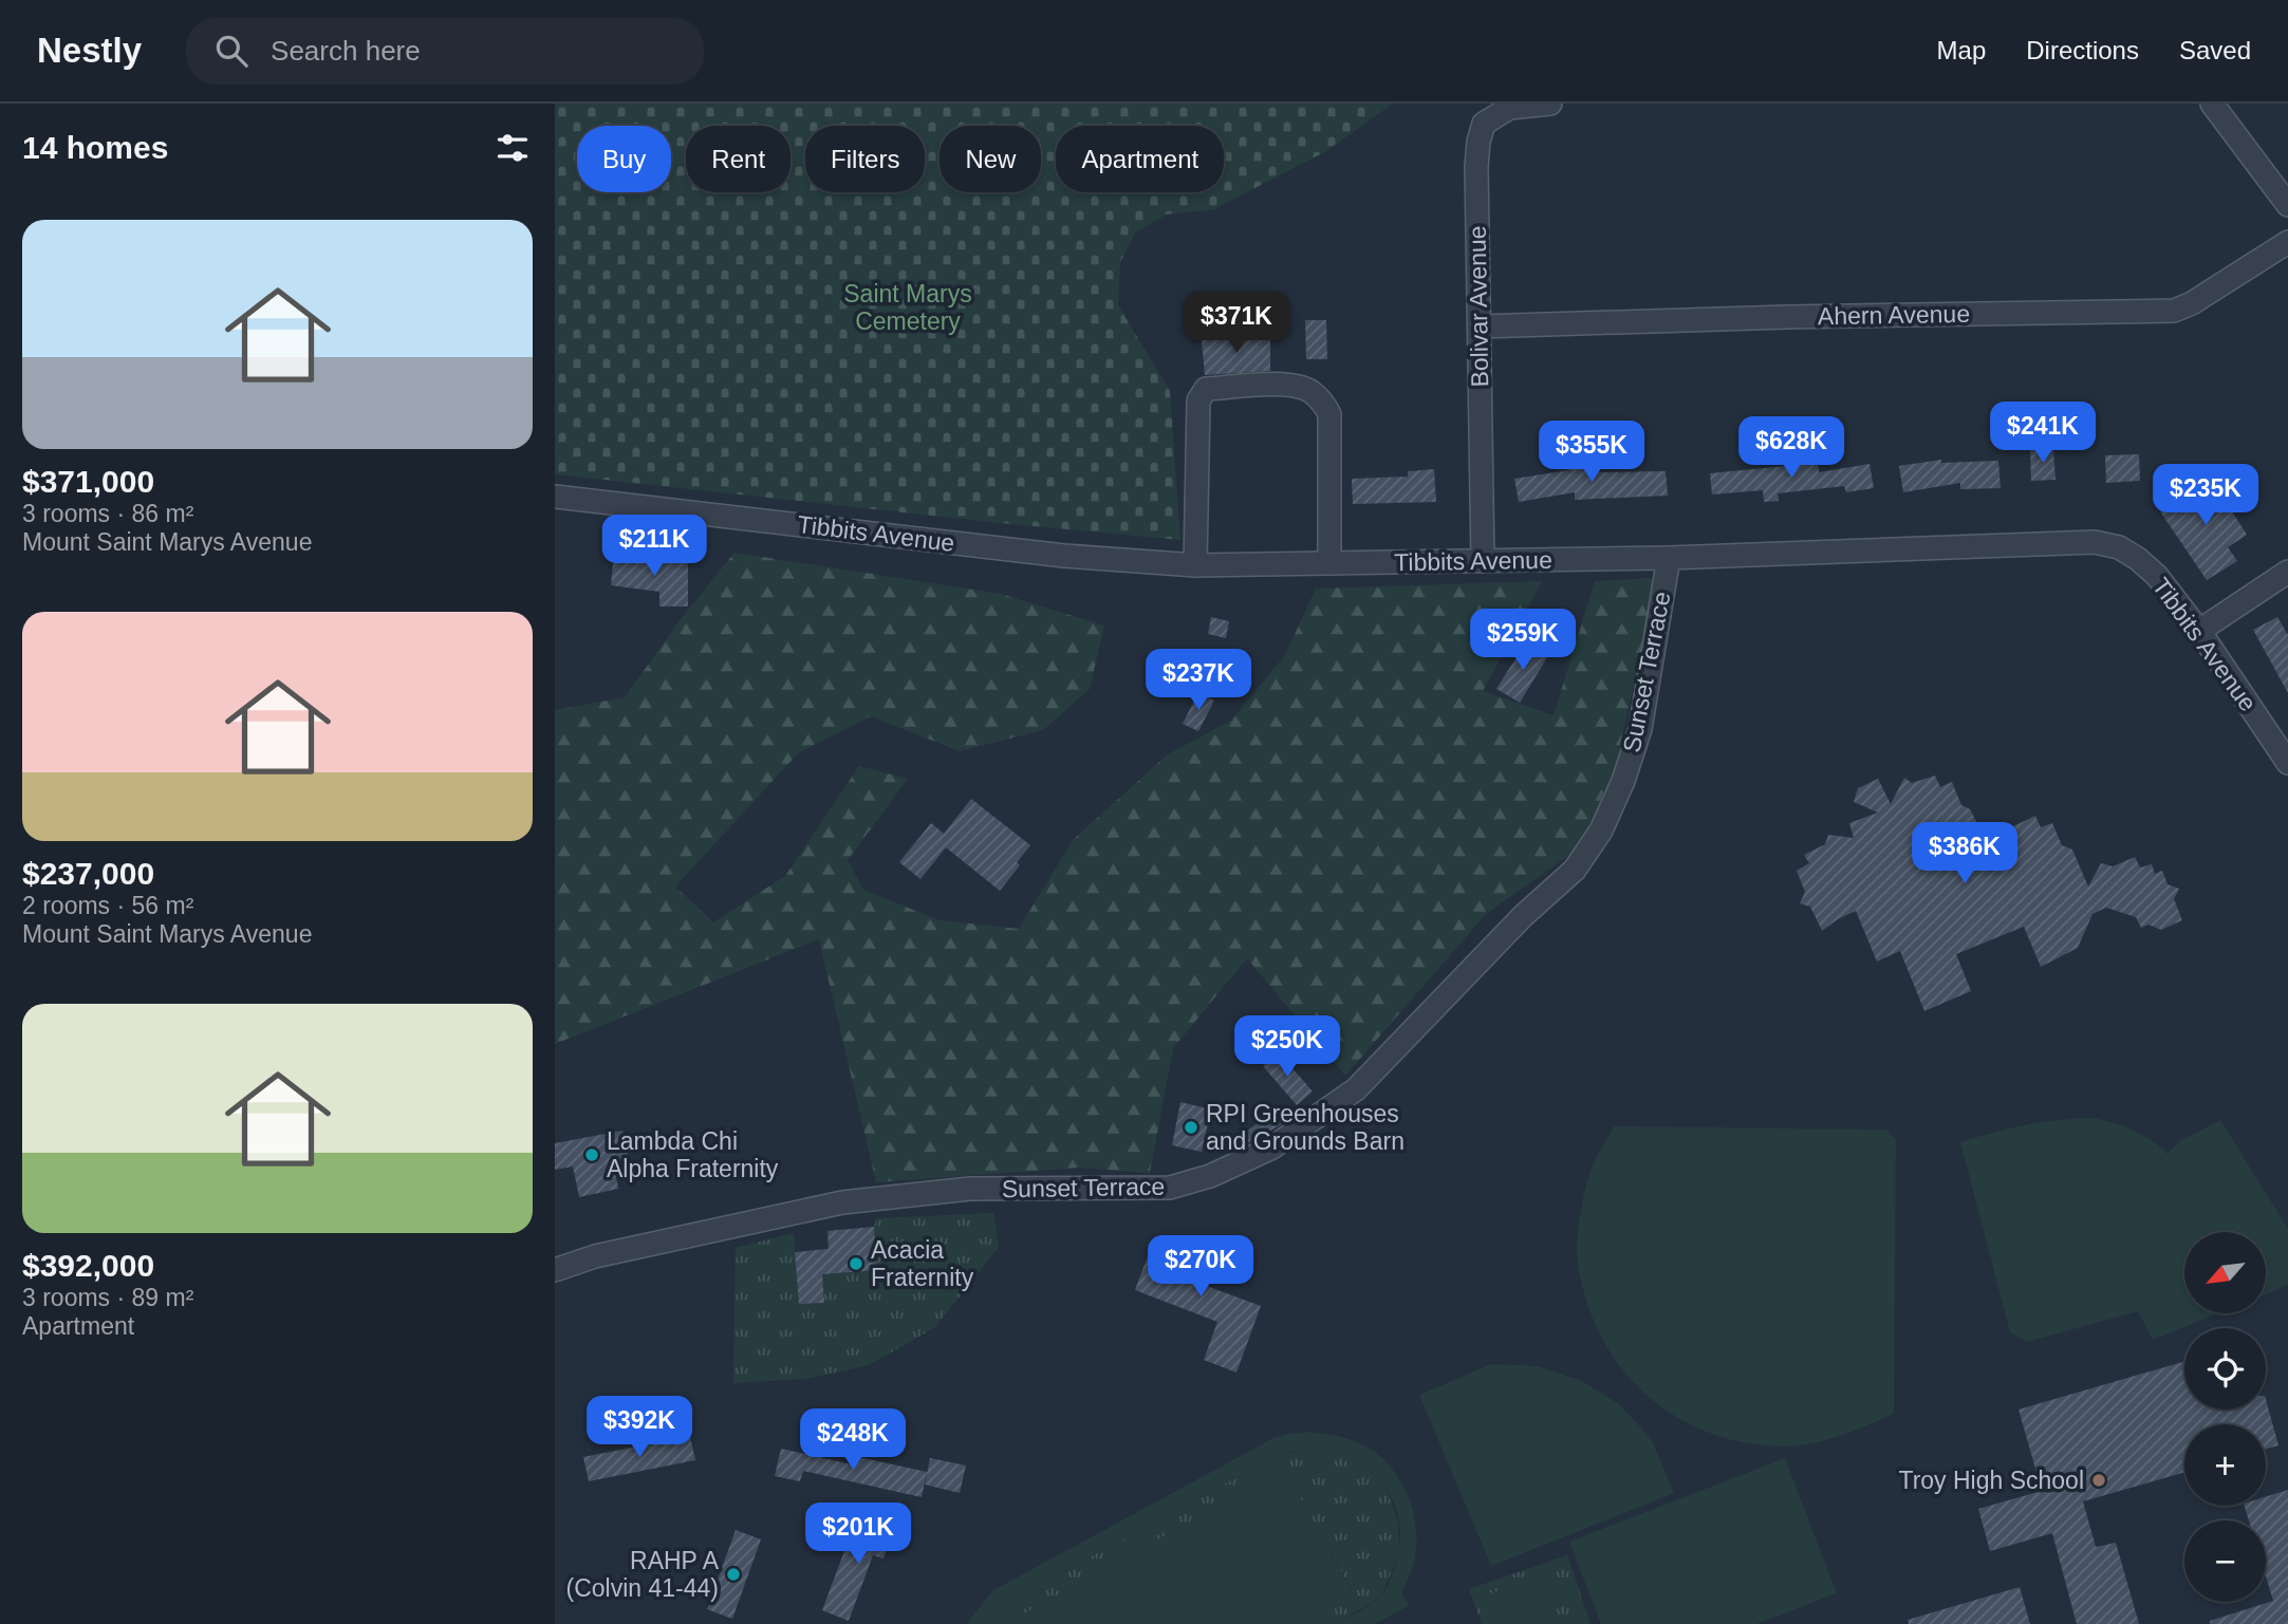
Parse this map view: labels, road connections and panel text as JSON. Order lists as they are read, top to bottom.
{
  "streets": {
    "street": [
      "Bolivar Avenue",
      "Ahern Avenue",
      "Tibbits Avenue",
      "Sunset Terrace"
    ]
  },
  "crossings": [
    ["Bolivar Avenue", "Ahern Avenue"],
    ["Bolivar Avenue", "Tibbits Avenue"],
    ["Tibbits Avenue", "Sunset Terrace"]
  ],
  "parks": ["Saint Marys Cemetery"],
  "places": [
    "RPI Greenhouses and Grounds Barn",
    "Lambda Chi Alpha Fraternity",
    "Acacia Fraternity",
    "Troy High School",
    "RAHP A (Colvin 41-44)"
  ],
  "north": "bottom left",
  "page": {
    "header": "Nestly",
    "search": "Search here",
    "nav": ["Map", "Directions", "Saved"],
    "heading": "14 homes",
    "chip": [
      "Buy",
      "Rent",
      "Filters",
      "New",
      "Apartment"
    ],
    "list": [
      {
        "name": "$371,000",
        "note": "3 rooms · 86 m² · Mount Saint Marys Avenue"
      },
      {
        "name": "$237,000",
        "note": "2 rooms · 56 m² · Mount Saint Marys Avenue"
      },
      {
        "name": "$392,000",
        "note": "3 rooms · 89 m² · Apartment"
      }
    ],
    "price": [
      "$371K",
      "$241K",
      "$628K",
      "$355K",
      "$235K",
      "$211K",
      "$259K",
      "$237K",
      "$386K",
      "$250K",
      "$270K",
      "$392K",
      "$248K",
      "$201K"
    ],
    "map_buttons": ["+", "−"]
  }
}
